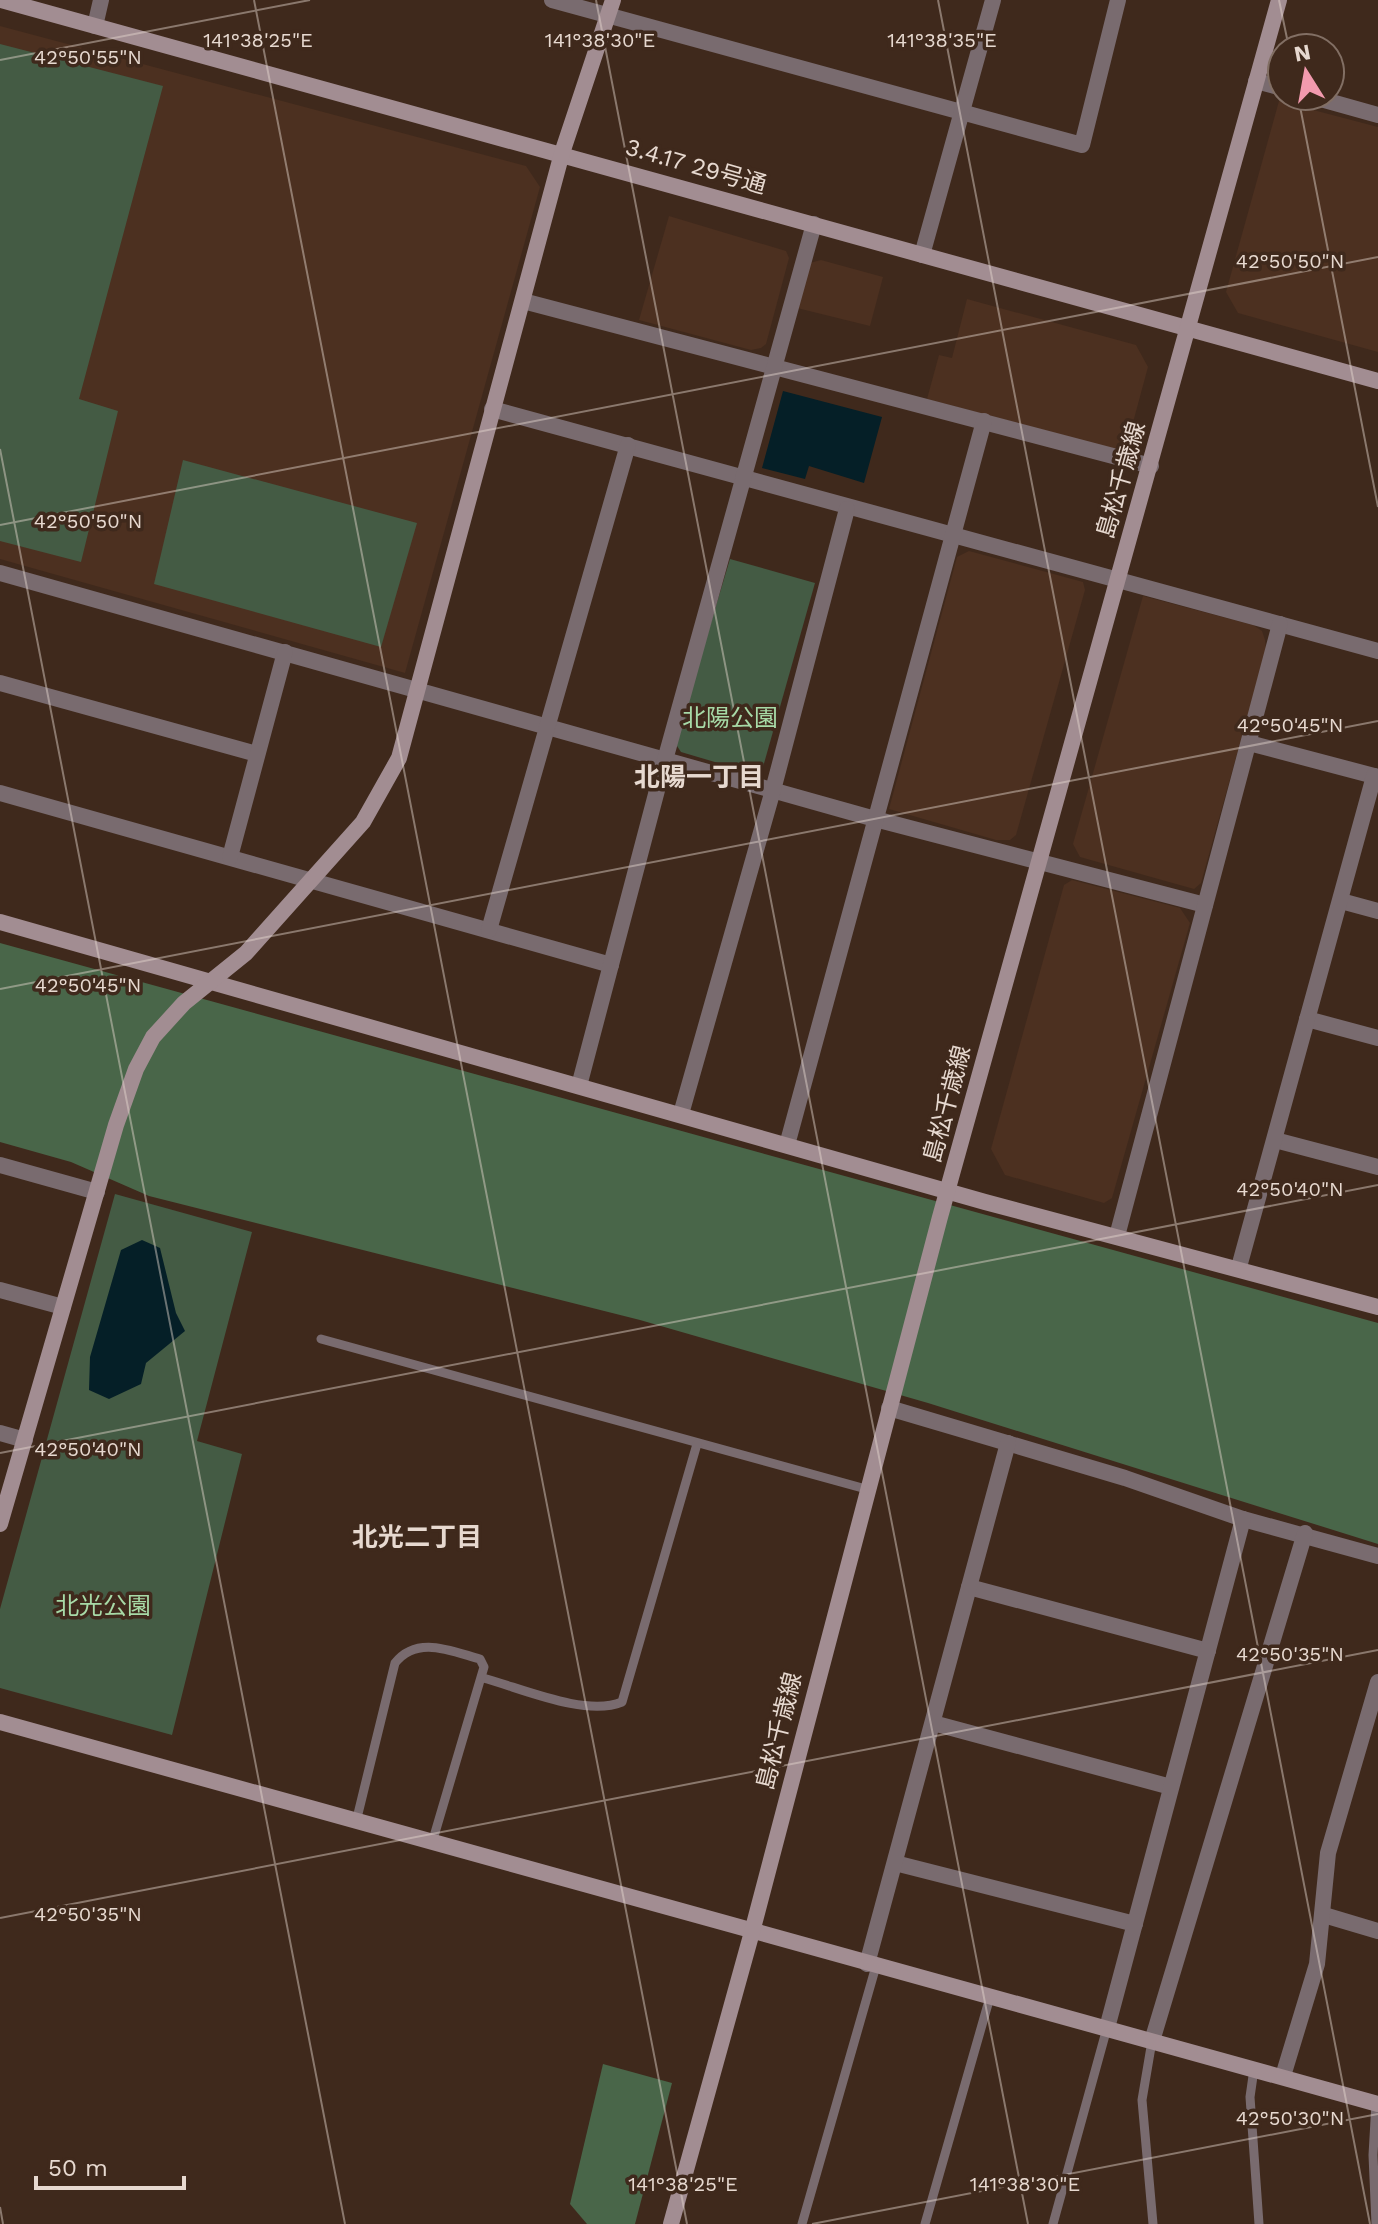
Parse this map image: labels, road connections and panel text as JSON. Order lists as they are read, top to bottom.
{
  "streets": {
    "street": ["3.4.17 29号通", "島松千歳線"]
  },
  "crossings": [
    ["3.4.17 29号通", "島松千歳線"]
  ],
  "districts": ["北陽一丁目", "北光二丁目"],
  "parks": ["北陽公園", "北光公園"],
  "scale_bar": "50 m",
  "north": "top",
  "coordinates": [
    "141°38'25\"E",
    "141°38'35\"E",
    "141°38'30\"E",
    "42°50'55\"N",
    "42°50'50\"N",
    "42°50'45\"N",
    "42°50'40\"N",
    "42°50'35\"N",
    "42°50'30\"N"
  ]
}
